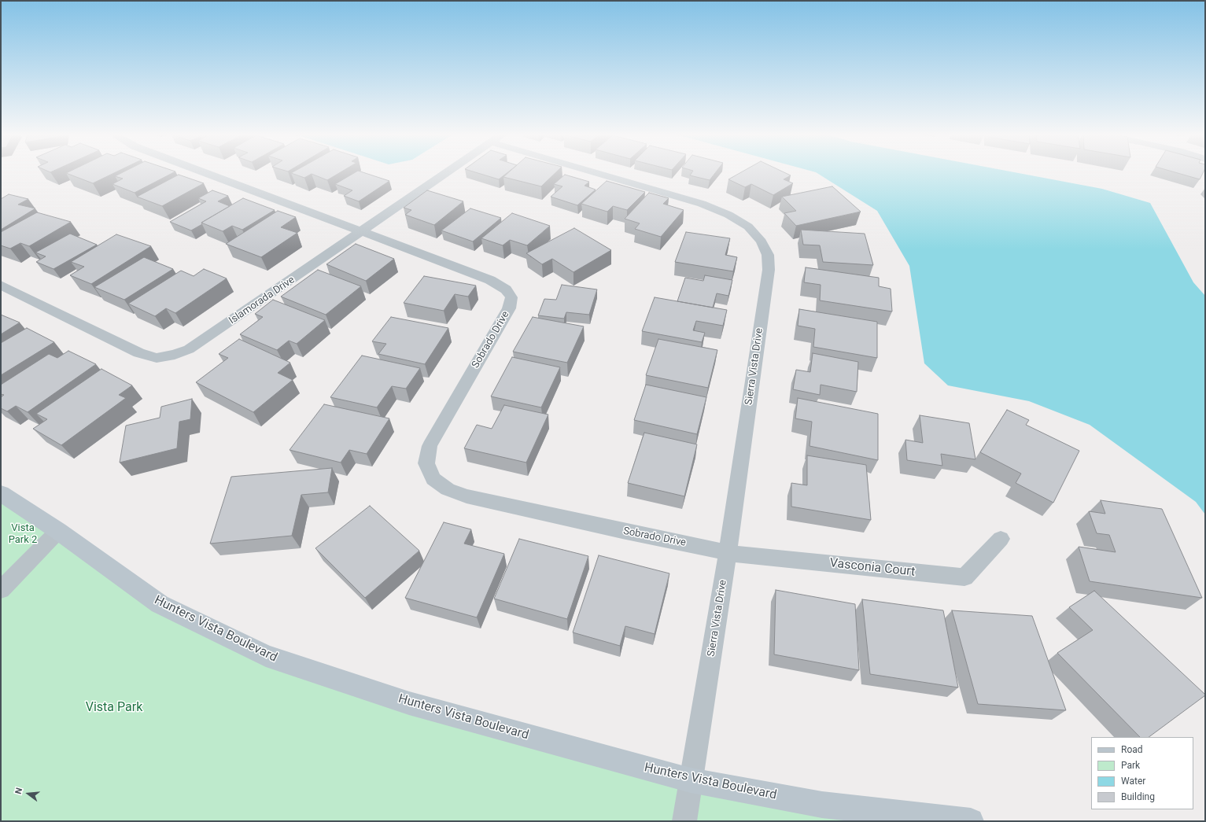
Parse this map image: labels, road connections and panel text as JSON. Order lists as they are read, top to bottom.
{
  "streets": {
    "street": [
      "Islamorada Drive",
      "Sobrado Drive",
      "Sierra Vista Drive",
      "Vasconia Court",
      "Hunters Vista Boulevard"
    ]
  },
  "crossings": [
    ["Islamorada Drive", "Sobrado Drive"],
    ["Sobrado Drive", "Sierra Vista Drive"],
    ["Sobrado Drive", "Vasconia Court"],
    ["Sierra Vista Drive", "Vasconia Court"],
    ["Sierra Vista Drive", "Hunters Vista Boulevard"]
  ],
  "parks": ["Vista Park 2", "Vista Park"],
  "legend": [
    "Road",
    "Park",
    "Water",
    "Building"
  ],
  "north": "left"
}
